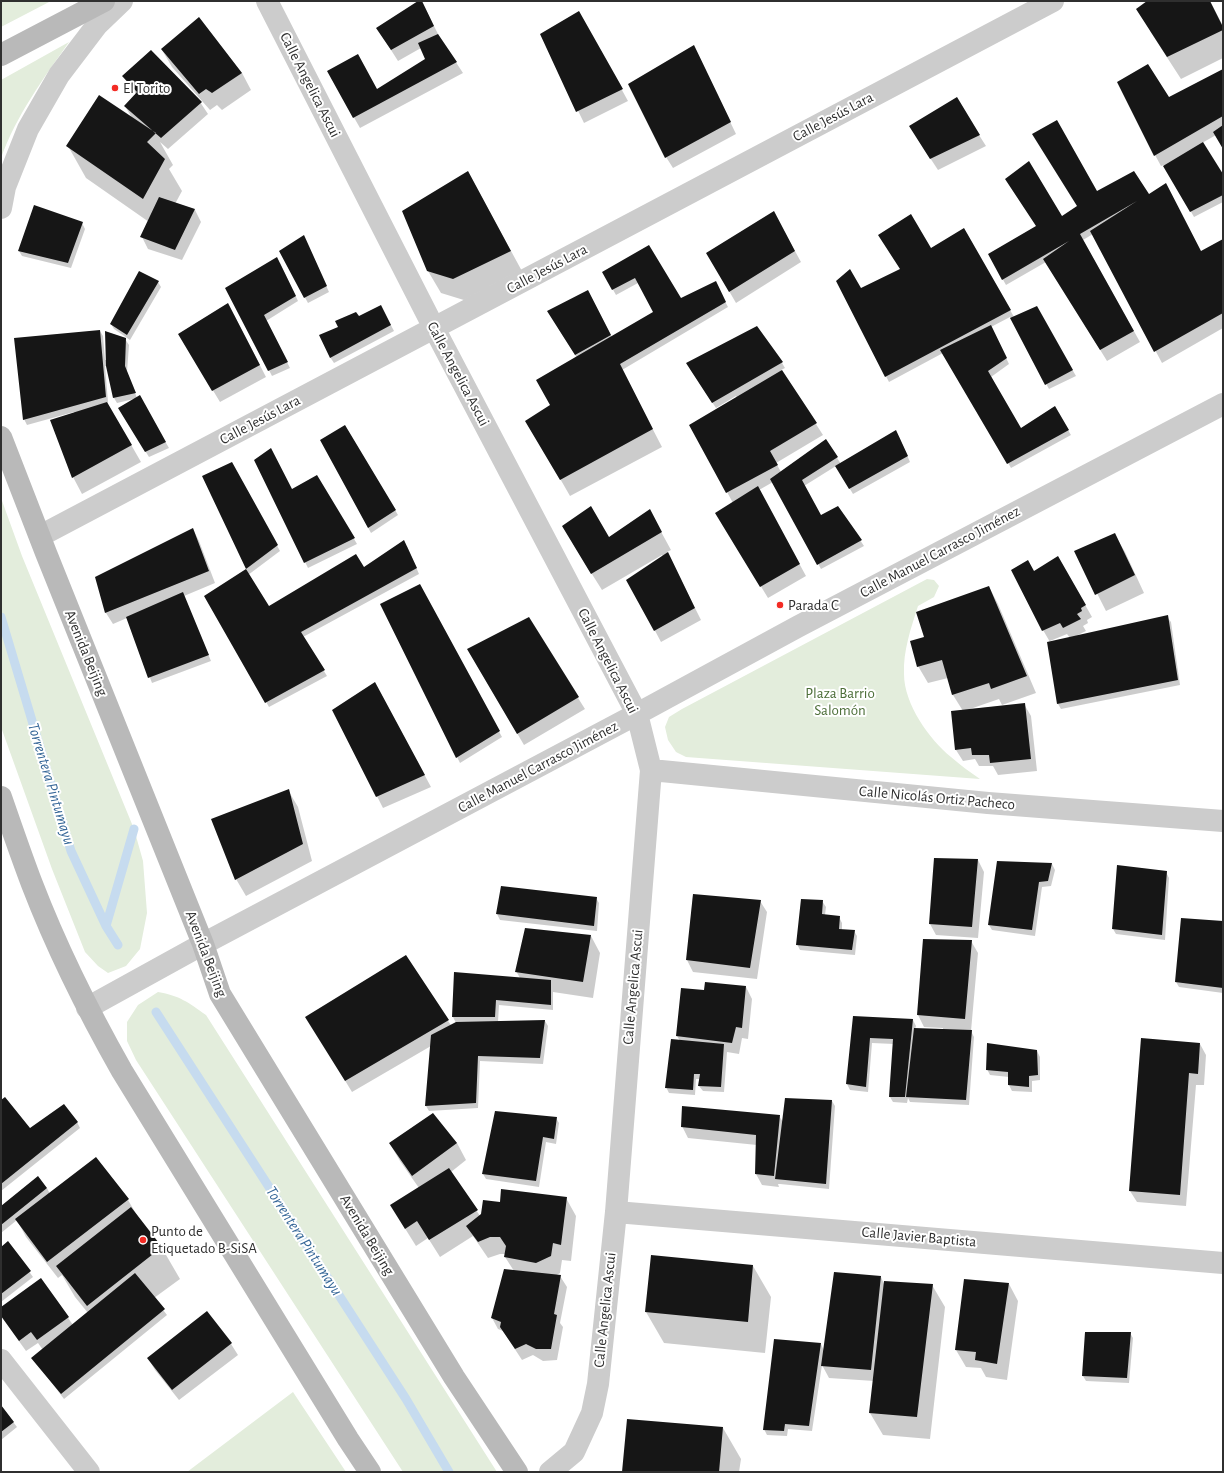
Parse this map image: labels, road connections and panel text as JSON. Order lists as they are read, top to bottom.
{
  "streets": {
    "main road": ["Avenida Beijing"],
    "street": [
      "Calle Angelica Ascui",
      "Calle Jesús Lara",
      "Calle Manuel Carrasco Jiménez",
      "Calle Nicolás Ortiz Pacheco",
      "Calle Javier Baptista"
    ]
  },
  "crossings": [
    ["Calle Angelica Ascui", "Calle Jesús Lara"],
    ["Calle Angelica Ascui", "Calle Manuel Carrasco Jiménez"],
    ["Calle Angelica Ascui", "Calle Nicolás Ortiz Pacheco"],
    ["Calle Angelica Ascui", "Calle Javier Baptista"],
    ["Calle Jesús Lara", "Avenida Beijing"],
    ["Calle Manuel Carrasco Jiménez", "Avenida Beijing"]
  ],
  "water": ["Torrentera Pintumayu"],
  "parks": ["Plaza Barrio Salomón"],
  "places": ["El Torito", "Parada C", "Punto de Etiquetado B-SiSA"]
}
